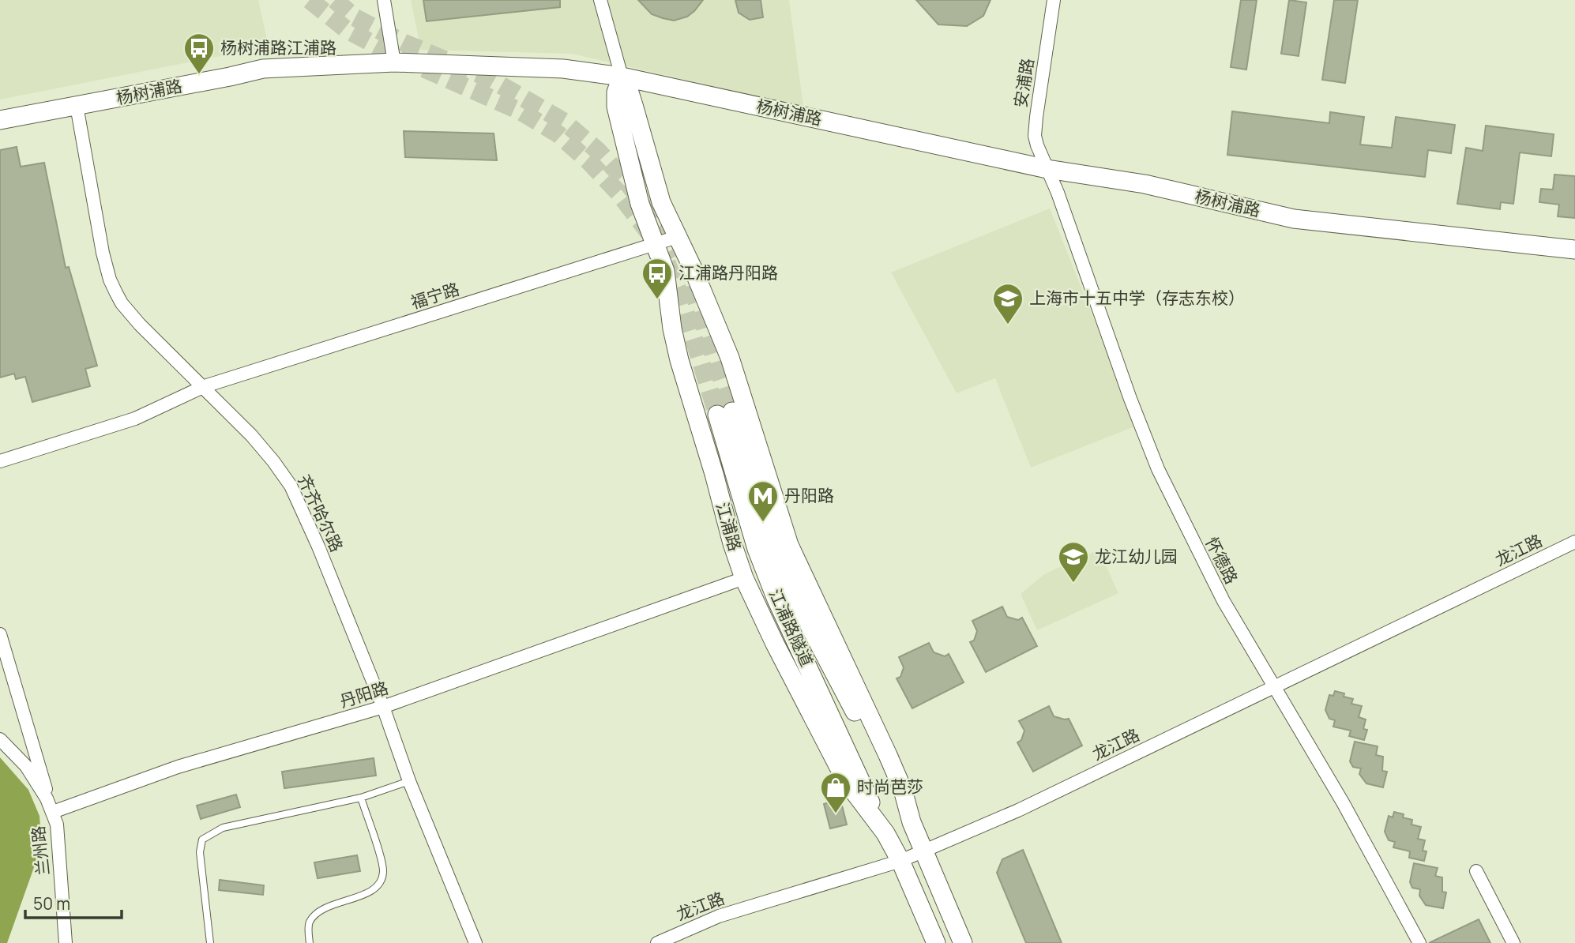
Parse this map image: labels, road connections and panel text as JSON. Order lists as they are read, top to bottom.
{
  "streets": {
    "main road": ["杨树浦路", "江浦路", "江浦路隧道"],
    "street": [
      "安浦路",
      "福宁路",
      "齐齐哈尔路",
      "龙江路",
      "怀德路",
      "丹阳路",
      "兰州路"
    ]
  },
  "crossings": [
    ["安浦路", "杨树浦路"],
    ["安浦路", "怀德路"],
    ["杨树浦路", "齐齐哈尔路"],
    ["杨树浦路", "江浦路"],
    ["杨树浦路", "怀德路"],
    ["福宁路", "齐齐哈尔路"],
    ["福宁路", "江浦路"],
    ["齐齐哈尔路", "丹阳路"],
    ["江浦路", "龙江路"],
    ["江浦路", "江浦路隧道"],
    ["江浦路", "丹阳路"],
    ["龙江路", "怀德路"],
    ["丹阳路", "兰州路"]
  ],
  "places": {
    "bus stop": ["杨树浦路江浦路", "江浦路丹阳路"],
    "school or university": ["上海市十五中学（存志东校）", "龙江幼儿园"],
    "metro station": ["丹阳路"],
    "shop": ["时尚芭莎"]
  },
  "scale_bar": "50 m"
}
